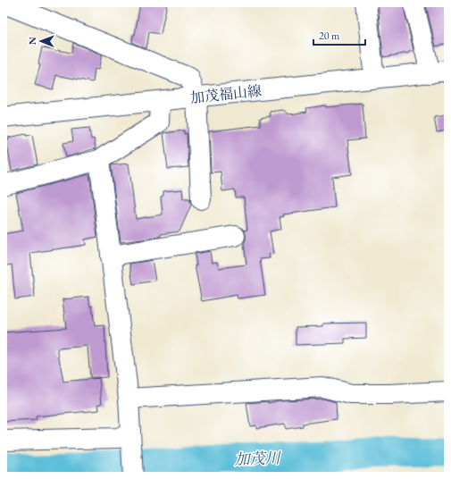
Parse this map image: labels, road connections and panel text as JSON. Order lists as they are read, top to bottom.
{
  "streets": {
    "street": ["加茂福山線"]
  },
  "water": ["加茂川"],
  "scale_bar": "20 m",
  "north": "left"
}
